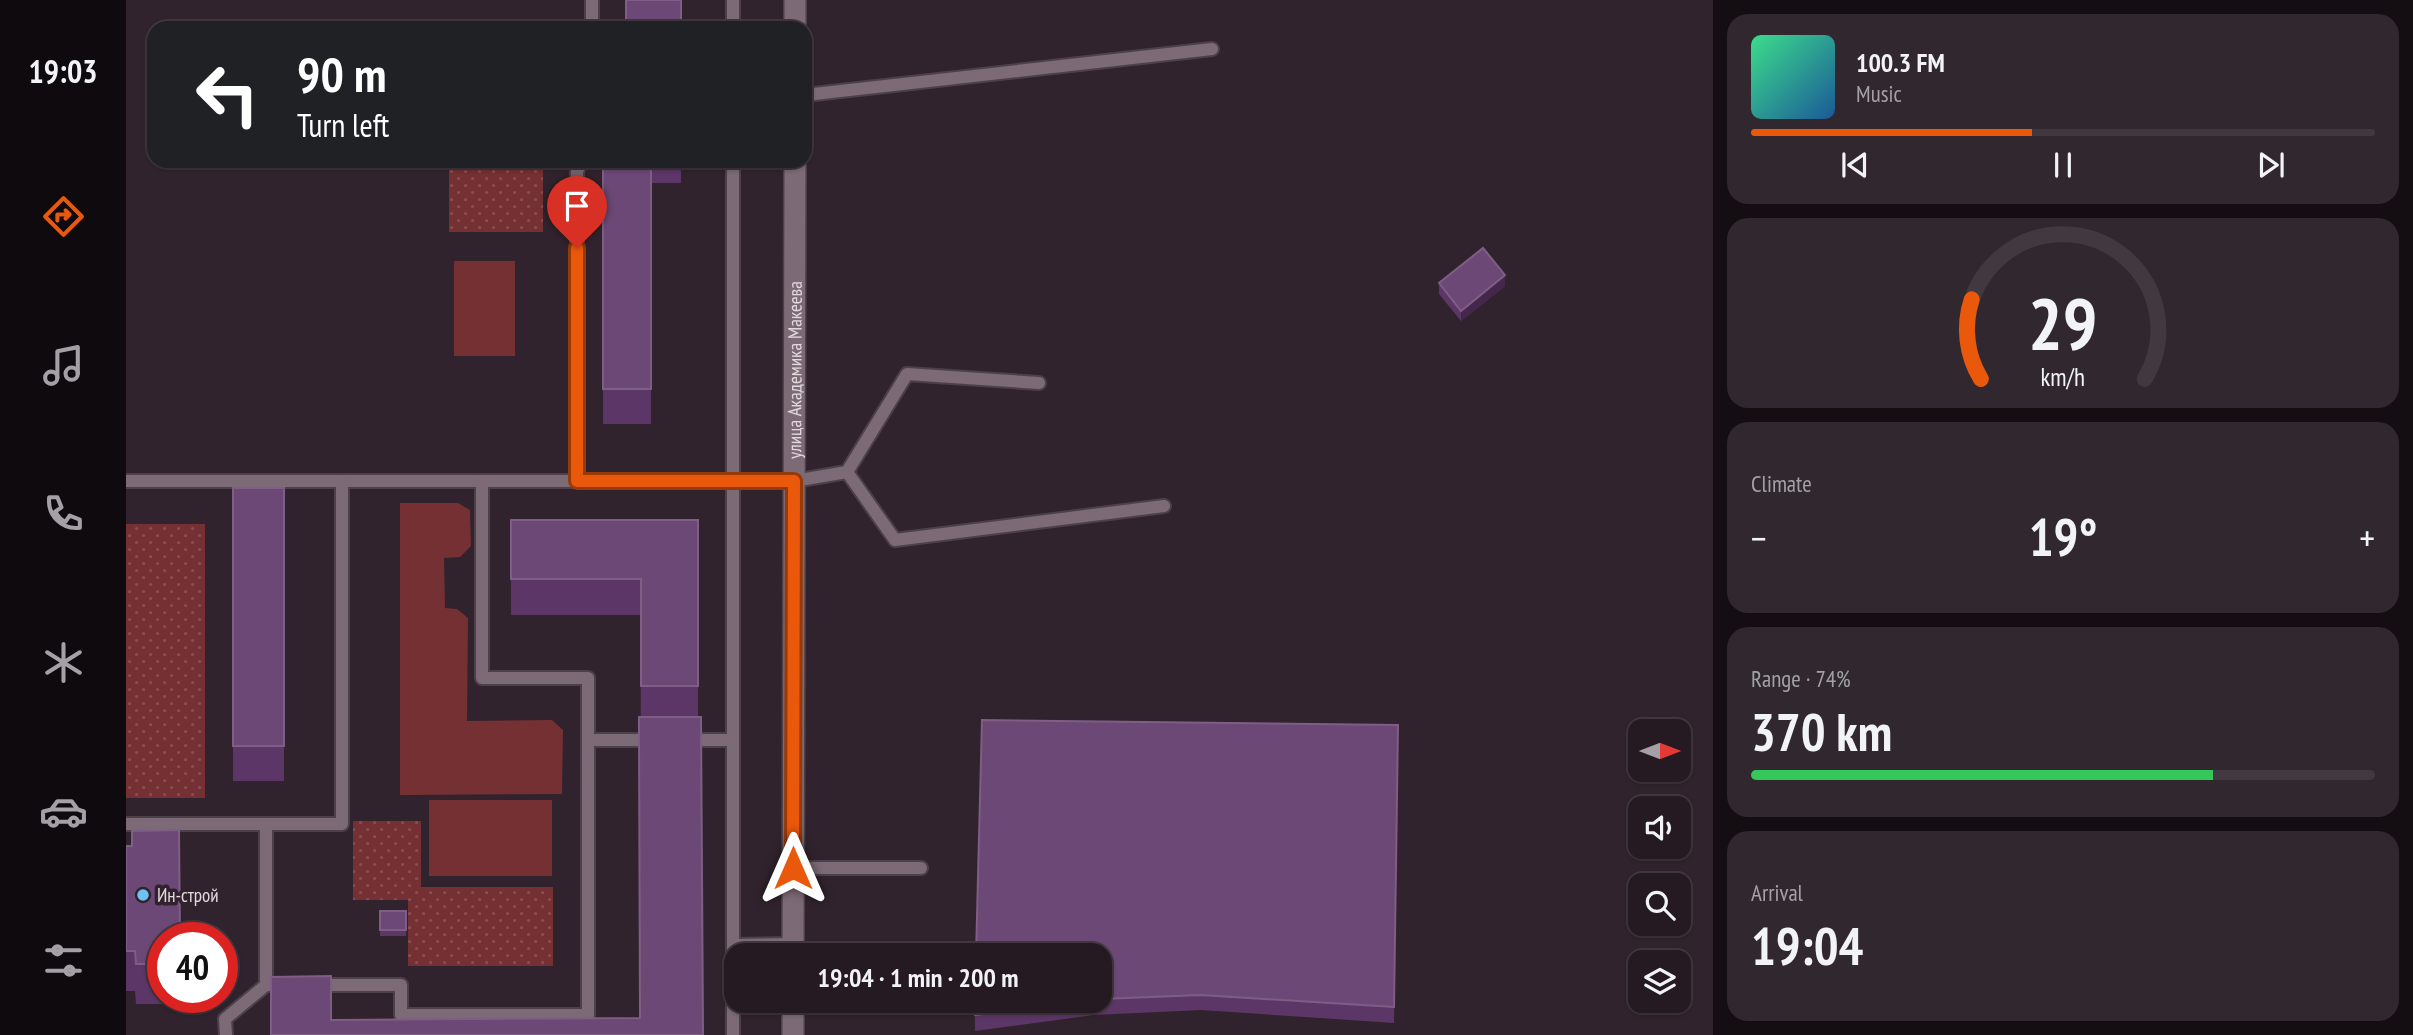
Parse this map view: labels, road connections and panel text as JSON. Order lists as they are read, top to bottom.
{
  "streets": {
    "street": ["улица Академика Макеева"]
  },
  "places": ["Ин-строй"],
  "north": "right",
  "page": {
    "tabs": "19:03",
    "turn": ["90 m", "Turn left"],
    "song": ["100.3 FM", "Music"],
    "tile": [
      "Climate",
      ["Range · 74%", "370 km"],
      ["Arrival", "19:04"]
    ],
    "heat": ["−", "19°", "+"],
    "limit": "40",
    "trip": "19:04 · 1 min · 200 m",
    "gauge": ["29", "km/h"]
  }
}
